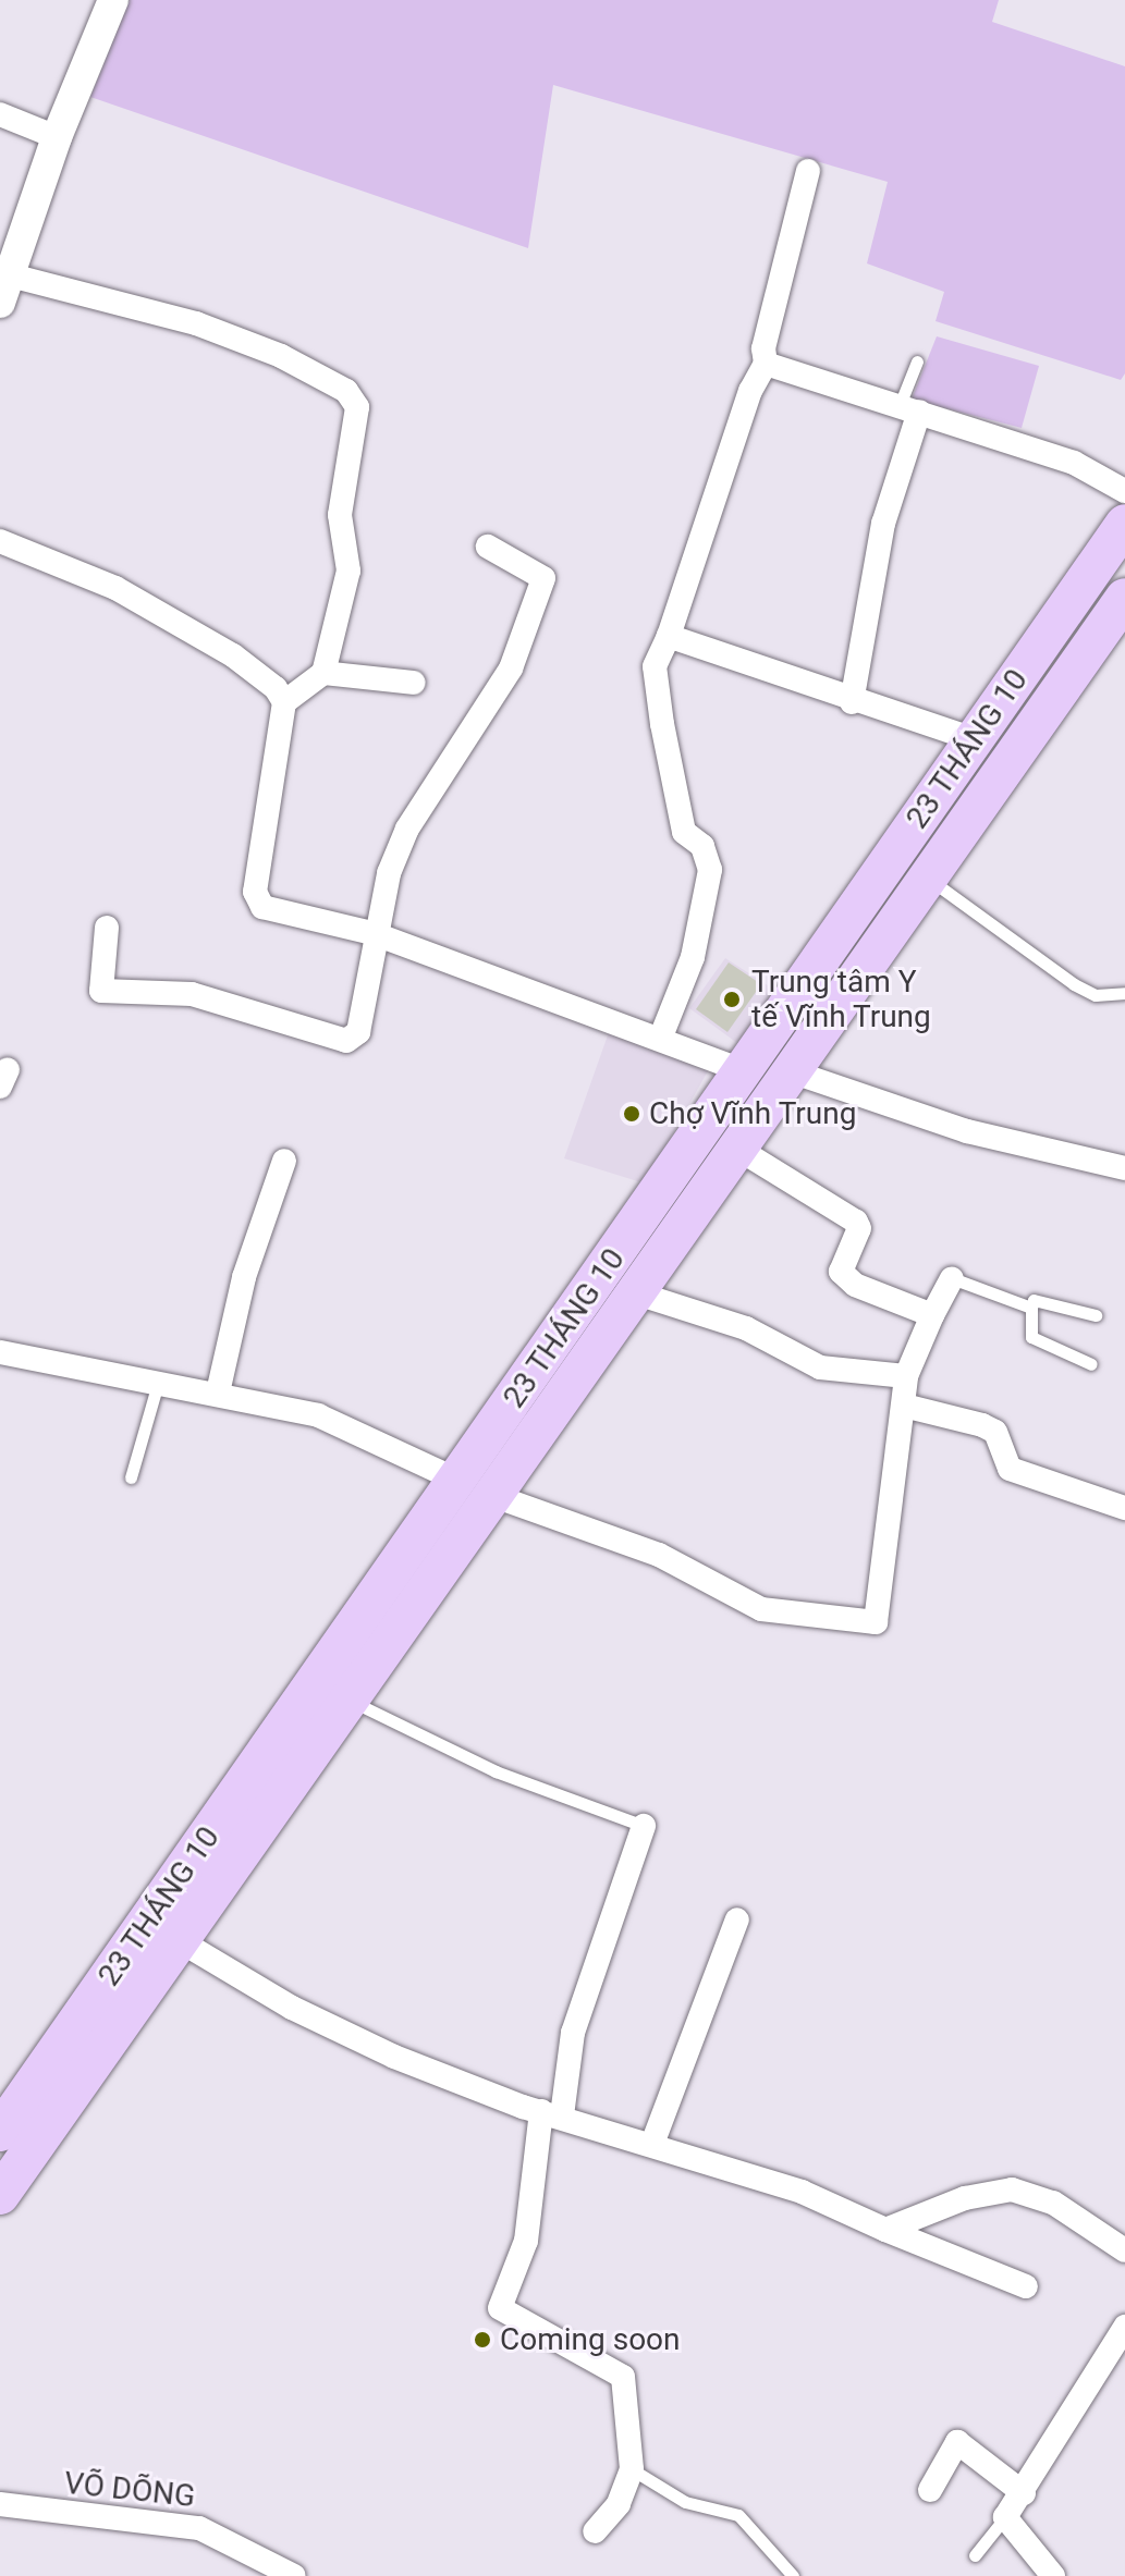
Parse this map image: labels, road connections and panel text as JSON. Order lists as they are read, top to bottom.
{
  "streets": {
    "main road": ["23 THÁNG 10"],
    "street": ["VÕ DÕNG"]
  },
  "places": ["Trung tâm Y tế Vĩnh Trung", "Chợ Vĩnh Trung", "Coming soon"]
}
